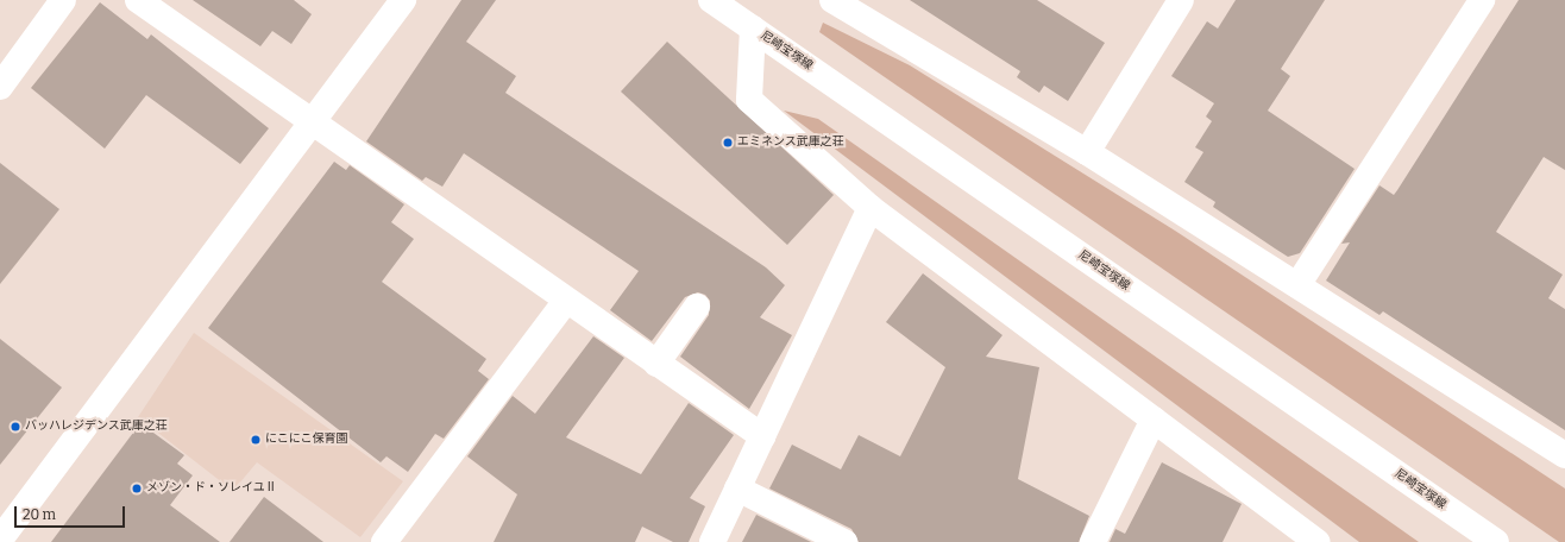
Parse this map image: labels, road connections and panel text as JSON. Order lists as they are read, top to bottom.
{
  "streets": {
    "street": ["尼崎宝塚線"]
  },
  "places": [
    "エミネンス武庫之荘",
    "バッハレジデンス武庫之荘",
    "にこにこ保育園",
    "メゾン・ド・ソレイユⅡ"
  ],
  "scale_bar": "20 m"
}
